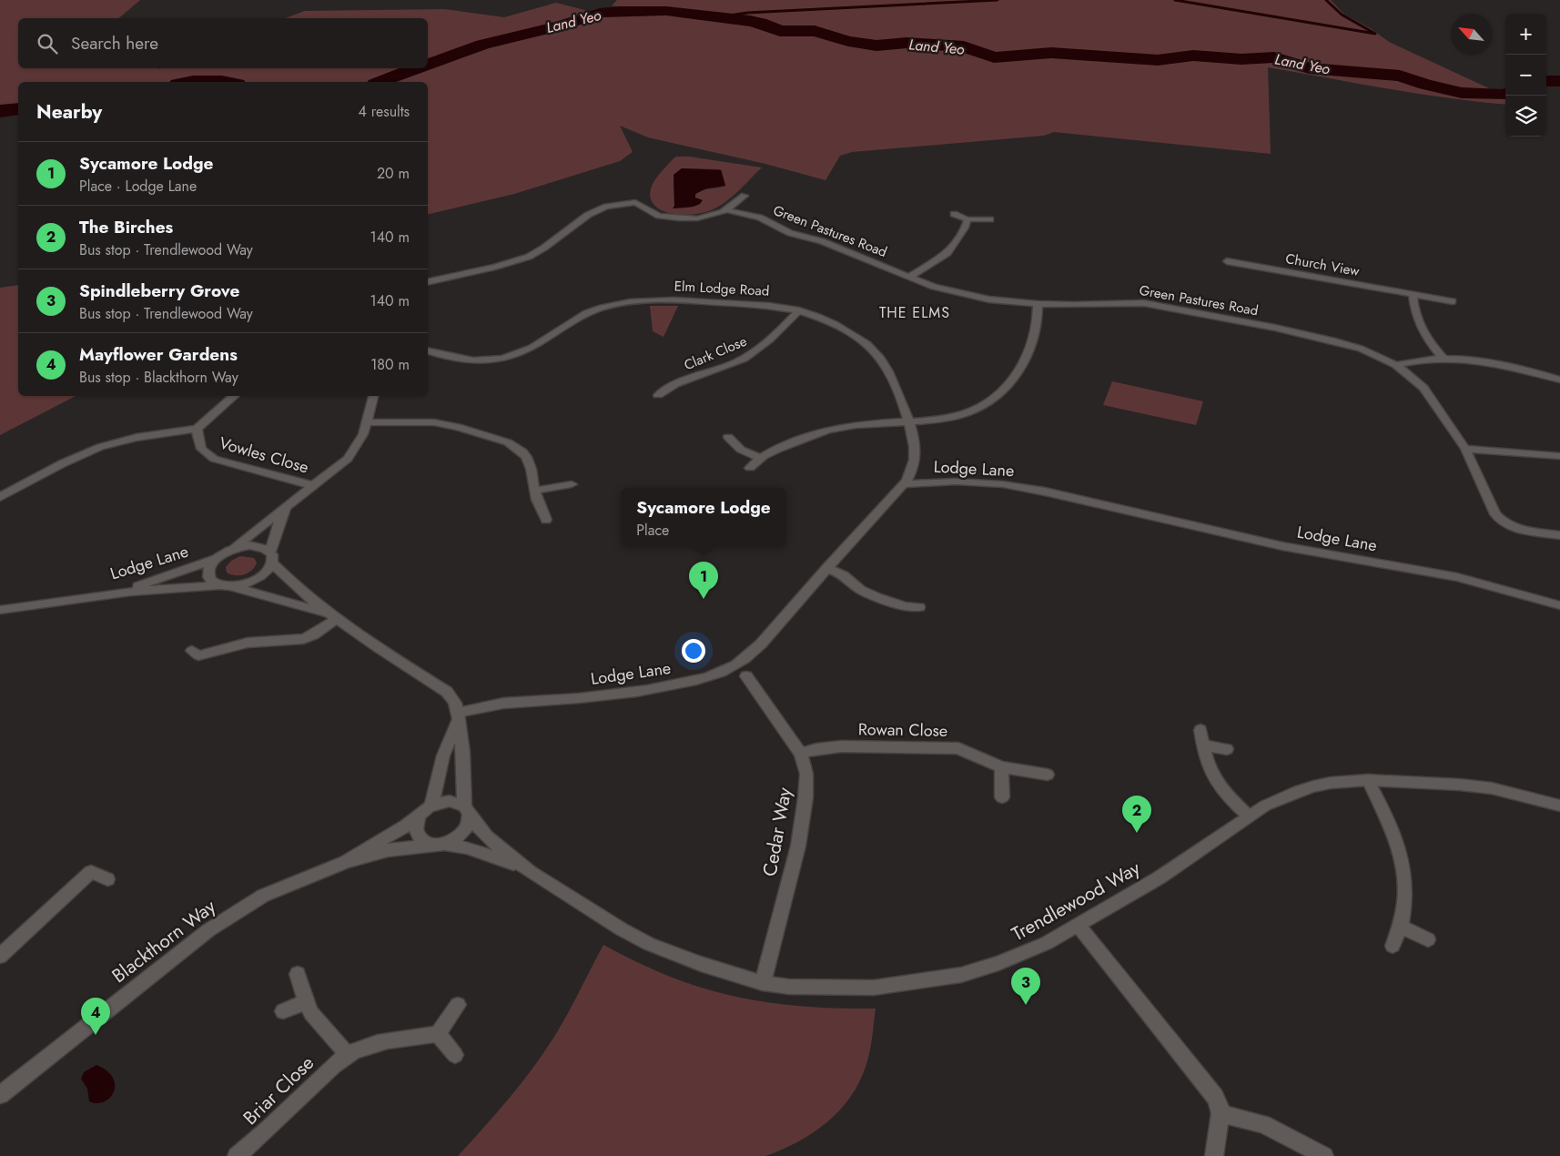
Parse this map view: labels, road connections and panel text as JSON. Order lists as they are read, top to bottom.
{
  "streets": {
    "street": [
      "Green Pastures Road",
      "Church View",
      "Elm Lodge Road",
      "Clark Close",
      "Vowles Close",
      "Lodge Lane",
      "Rowan Close",
      "Cedar Way",
      "Trendlewood Way",
      "Blackthorn Way",
      "Briar Close"
    ]
  },
  "crossings": [
    ["Elm Lodge Road", "Clark Close"],
    ["Elm Lodge Road", "Lodge Lane"],
    ["Rowan Close", "Cedar Way"],
    ["Cedar Way", "Trendlewood Way"]
  ],
  "districts": ["THE ELMS"],
  "water": ["Land Yeo"],
  "north": "top left",
  "page": {
    "map_buttons": ["+", "−"],
    "search": "Search here",
    "heading": ["Nearby", "4 results"],
    "list": [
      {
        "mark": "1",
        "name": "Sycamore Lodge",
        "note": "Place · Lodge Lane",
        "value": "20 m"
      },
      {
        "mark": "2",
        "name": "The Birches",
        "note": "Bus stop · Trendlewood Way",
        "value": "140 m"
      },
      {
        "mark": "3",
        "name": "Spindleberry Grove",
        "note": "Bus stop · Trendlewood Way",
        "value": "140 m"
      },
      {
        "mark": "4",
        "name": "Mayflower Gardens",
        "note": "Bus stop · Blackthorn Way",
        "value": "180 m"
      }
    ],
    "popup": ["Sycamore Lodge", "Place"],
    "pins": [
      "1",
      "2",
      "3",
      "4"
    ]
  }
}
